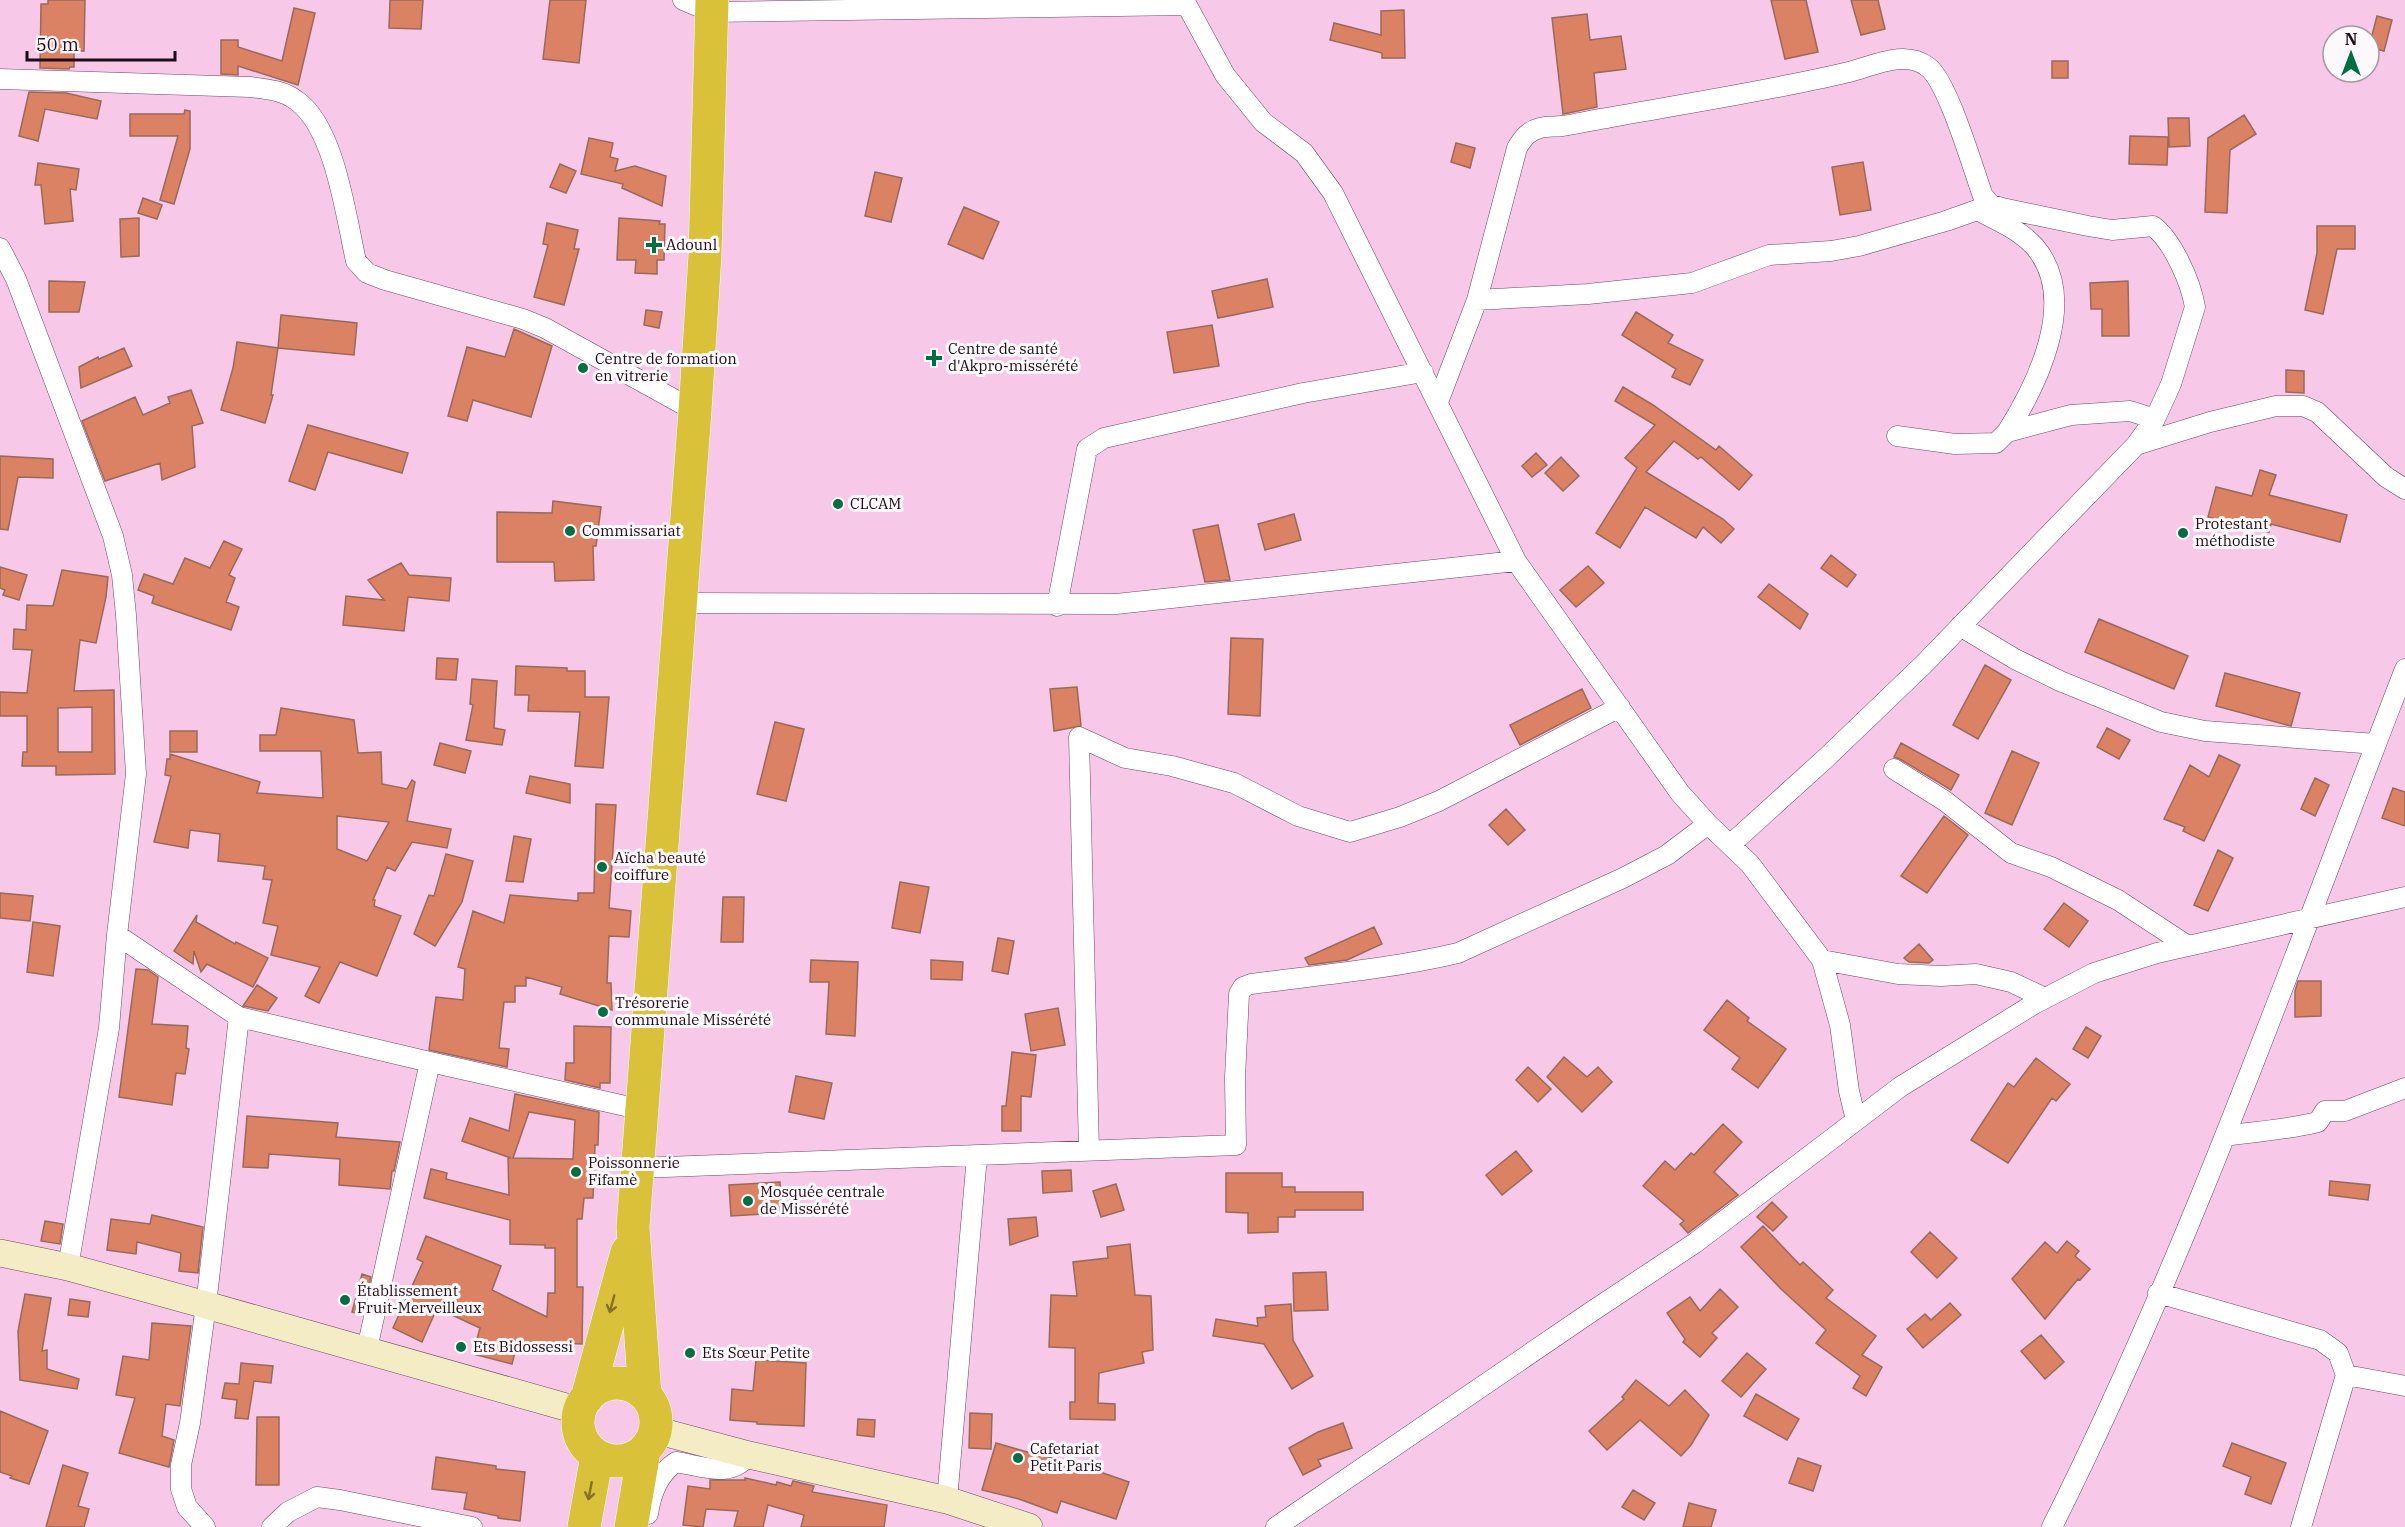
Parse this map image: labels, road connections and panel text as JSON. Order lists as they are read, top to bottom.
{
  "places": {
    "health": ["Adounl", "Centre de santé d'Akpro-missérété"],
    "other": [
      "Centre de formation en vitrerie",
      "CLCAM",
      "Commissariat",
      "Protestant méthodiste",
      "Aïcha beauté coiffure",
      "Trésorerie communale Missérété",
      "Poissonnerie Fifamè",
      "Mosquée centrale de Missérété",
      "Établissement Fruit-Merveilleux",
      "Ets Bidossessi",
      "Ets Sœur Petite",
      "Cafetariat Petit Paris"
    ]
  },
  "scale_bar": "50 m",
  "north": "top"
}
